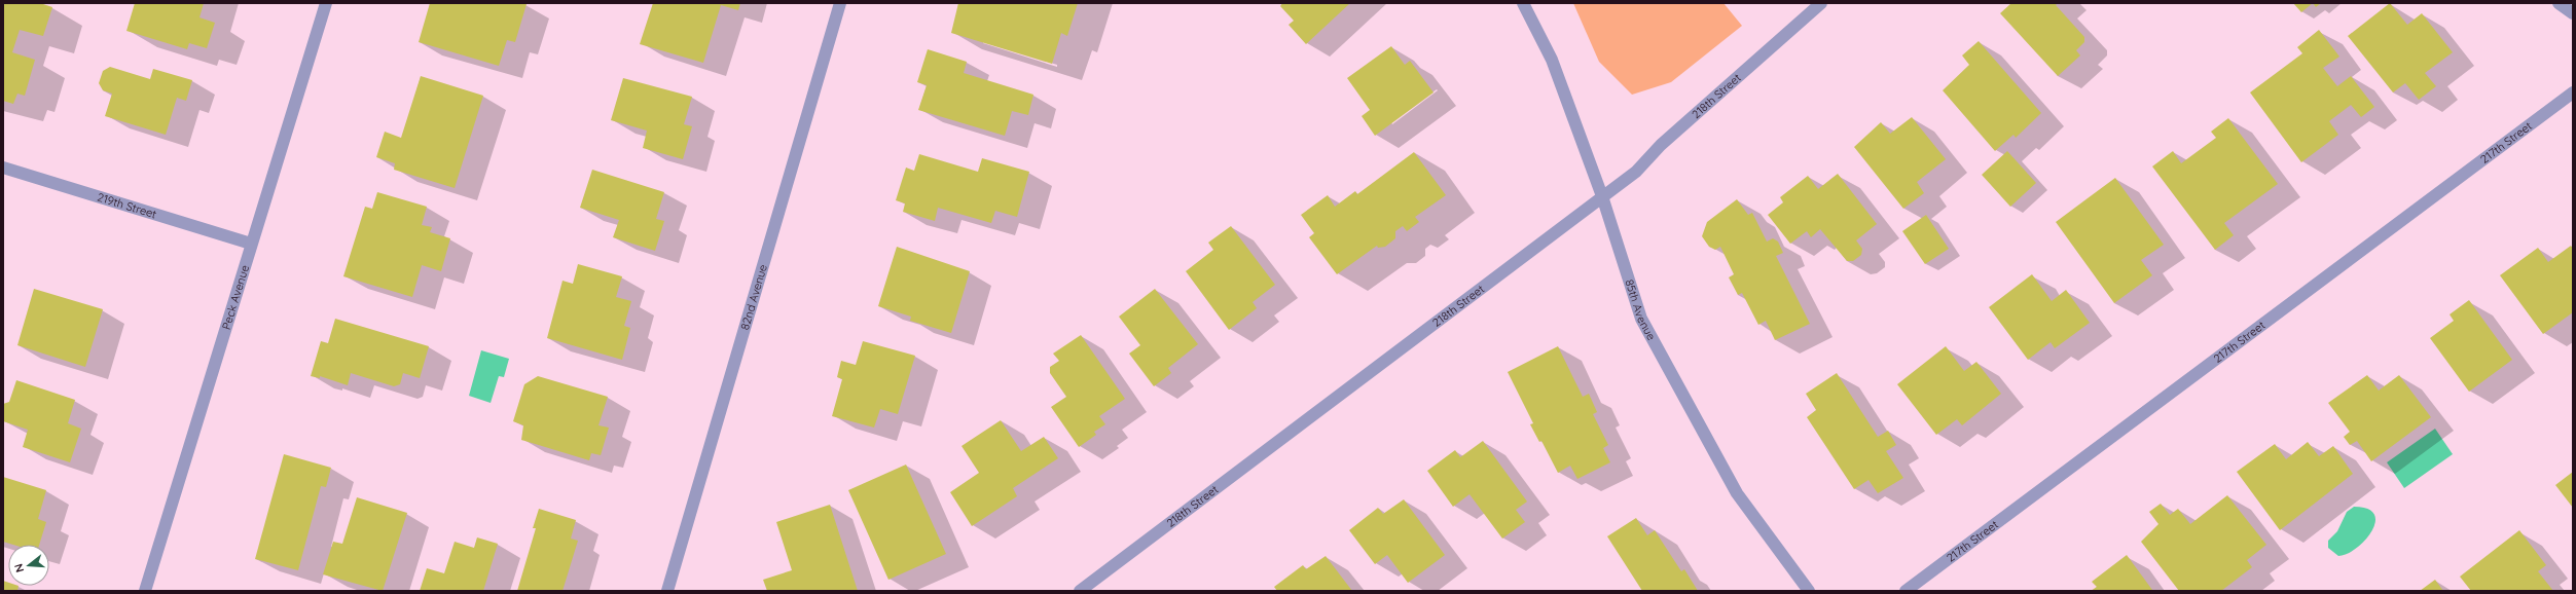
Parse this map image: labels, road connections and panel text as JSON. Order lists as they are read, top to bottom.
{
  "streets": {
    "street": [
      "218th Street",
      "217th Street",
      "219th Street",
      "Peck Avenue",
      "82nd Avenue",
      "85th Avenue"
    ]
  },
  "crossings": [
    ["218th Street", "85th Avenue"],
    ["219th Street", "Peck Avenue"]
  ],
  "north": "left"
}
